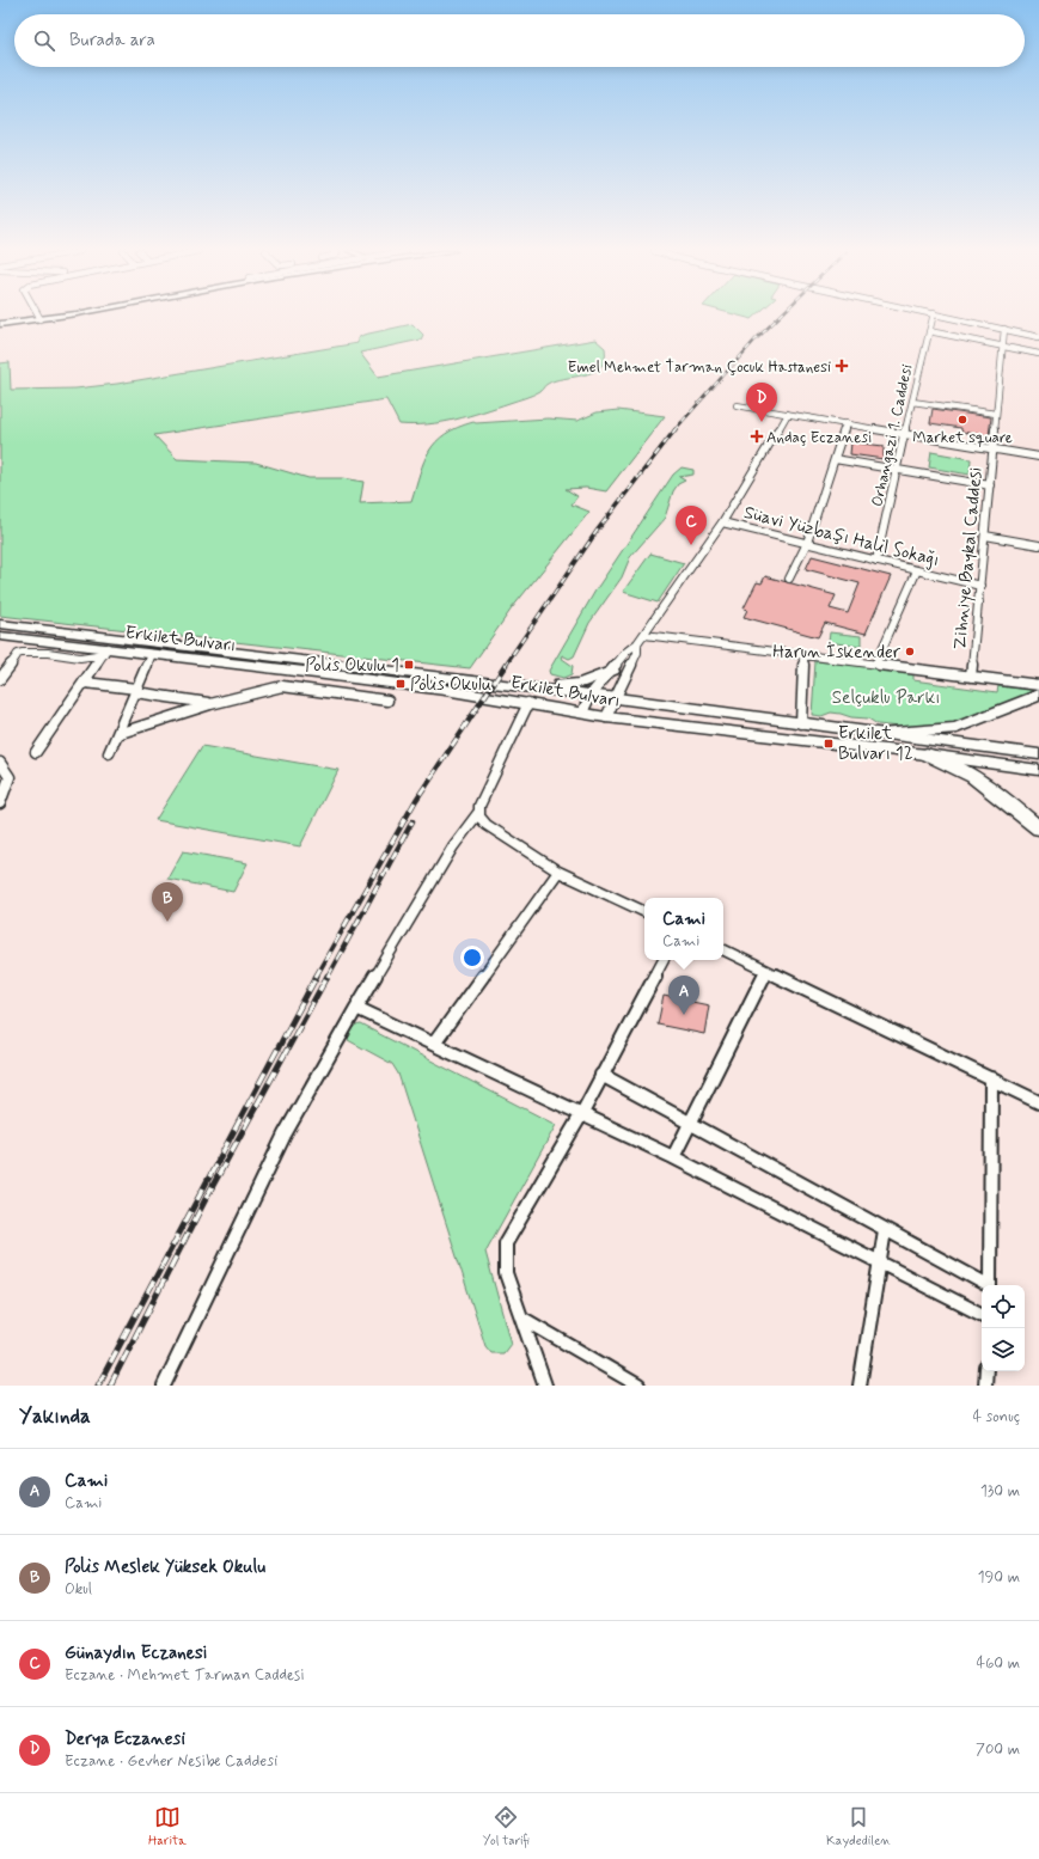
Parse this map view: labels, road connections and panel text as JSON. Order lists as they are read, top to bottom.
{
  "streets": {
    "main road": ["Erkilet Bulvarı"],
    "street": ["Orhangazi 1. Caddesi", "Süavi Yüzbaşı Halil Sokağı", "Zihniye Baykal Caddesi"]
  },
  "crossings": [
    ["Orhangazi 1. Caddesi", "Süavi Yüzbaşı Halil Sokağı"],
    ["Süavi Yüzbaşı Halil Sokağı", "Zihniye Baykal Caddesi"]
  ],
  "parks": ["Selçuklu Parkı"],
  "places": {
    "health": ["Emel Mehmet Tarman Çocuk Hastanesi", "Andaç Eczanesi"],
    "other": ["Market square", "Harun İskender"],
    "transit": ["Polis Okulu 1", "Polis Okulu", "Erkilet Bulvarı 12"]
  },
  "page": {
    "search": "Burada ara",
    "pins": [
      "D",
      "C",
      "B",
      "A"
    ],
    "popup": ["Cami", "Cami"],
    "heading": ["Yakında", "4 sonuç"],
    "list": [
      {
        "mark": "A",
        "name": "Cami",
        "note": "Cami",
        "value": "130 m"
      },
      {
        "mark": "B",
        "name": "Polis Meslek Yüksek Okulu",
        "note": "Okul",
        "value": "190 m"
      },
      {
        "mark": "C",
        "name": "Günaydın Eczanesi",
        "note": "Eczane · Mehmet Tarman Caddesi",
        "value": "460 m"
      },
      {
        "mark": "D",
        "name": "Derya Eczanesi",
        "note": "Eczane · Gevher Nesibe Caddesi",
        "value": "700 m"
      }
    ],
    "nav": ["Harita", "Yol tarifi", "Kaydedilen"]
  }
}
